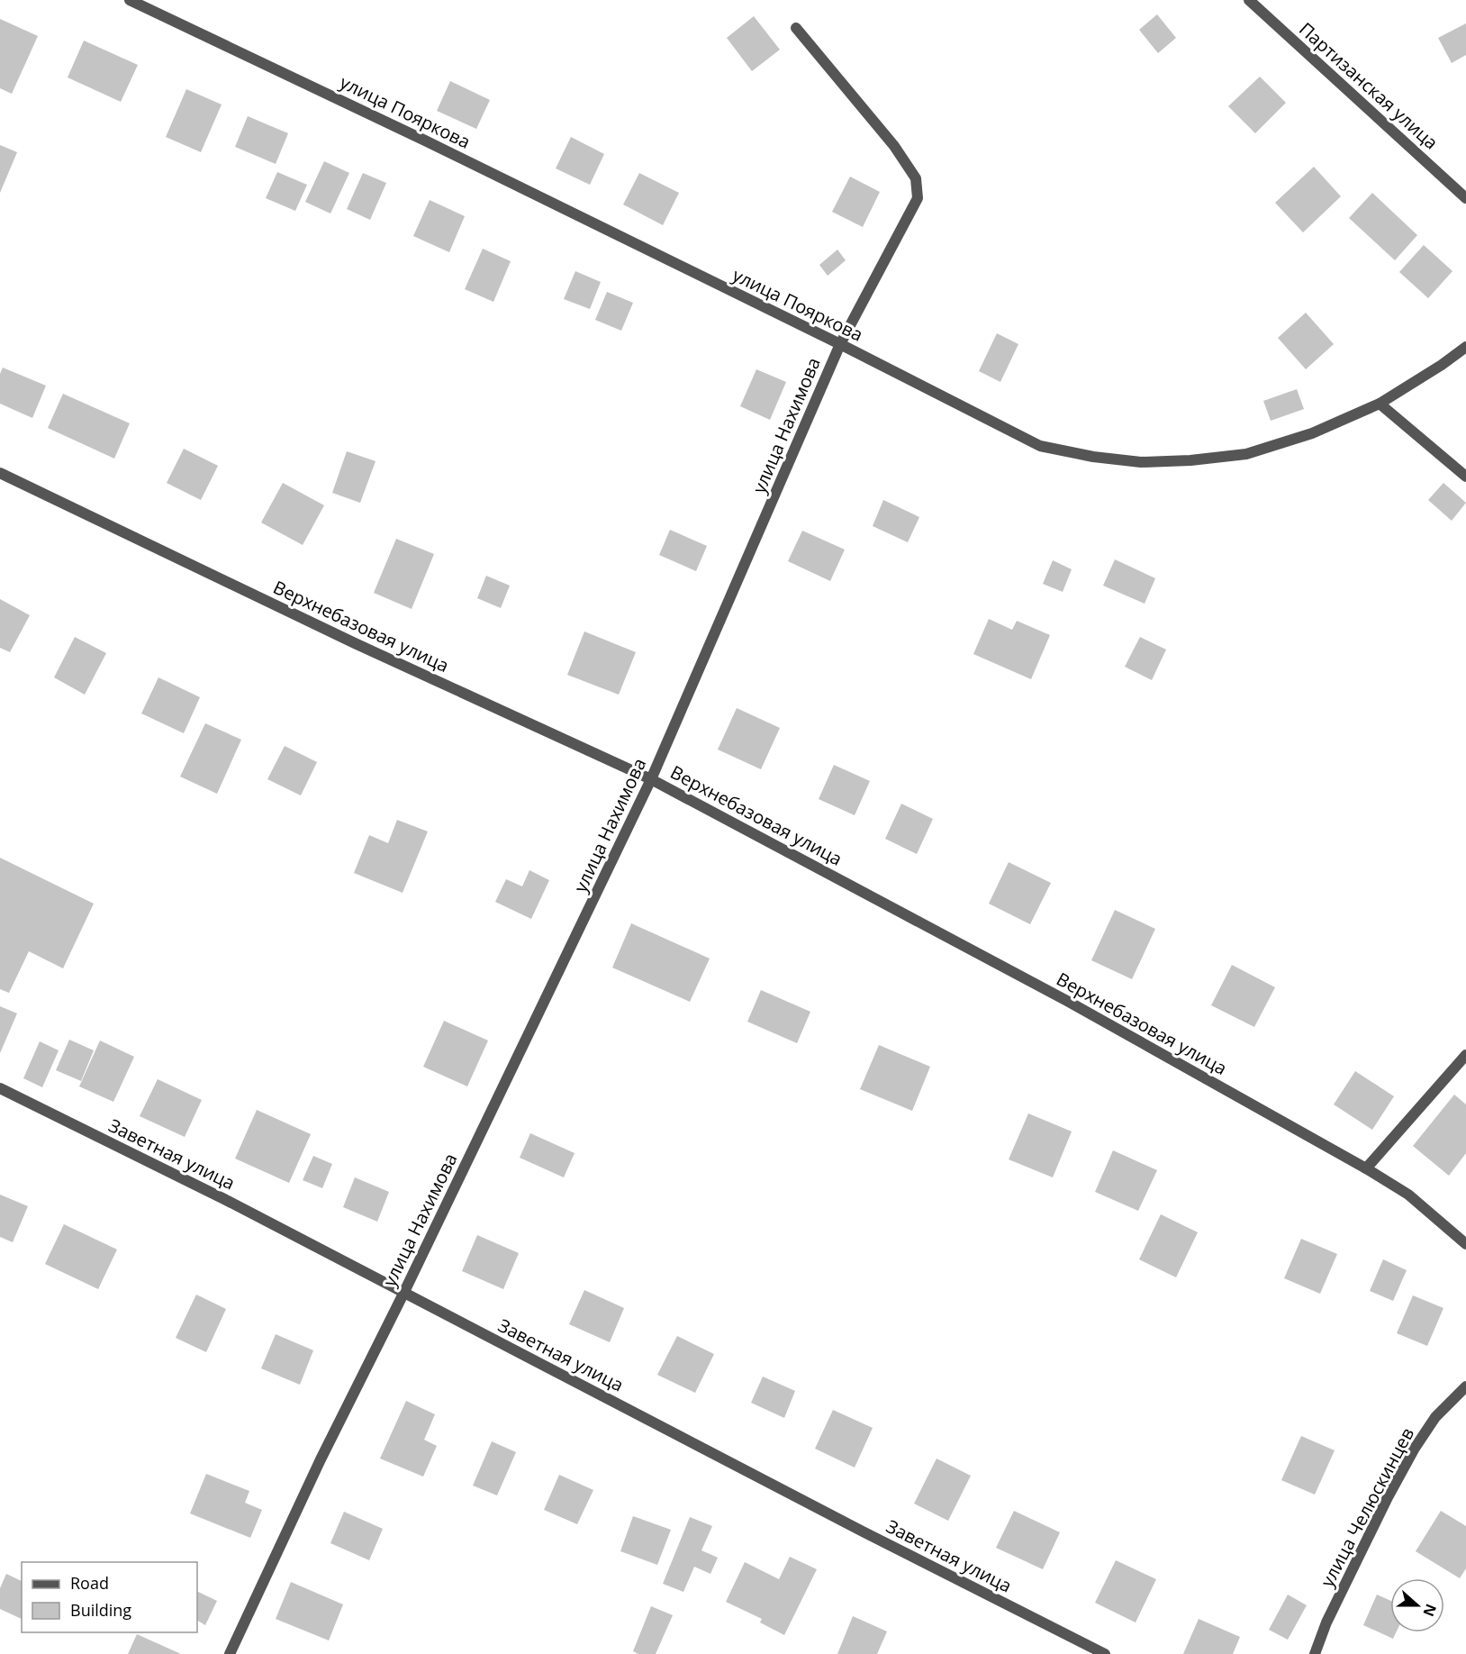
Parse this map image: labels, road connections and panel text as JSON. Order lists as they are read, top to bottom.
{
  "streets": {
    "street": [
      "Партизанская улица",
      "улица Пояркова",
      "улица Нахимова",
      "Верхнебазовая улица",
      "Заветная улица",
      "улица Челюскинцев"
    ]
  },
  "crossings": [
    ["улица Пояркова", "улица Нахимова"],
    ["улица Нахимова", "Верхнебазовая улица"],
    ["улица Нахимова", "Заветная улица"]
  ],
  "legend": ["Road", "Building"],
  "north": "right"
}
